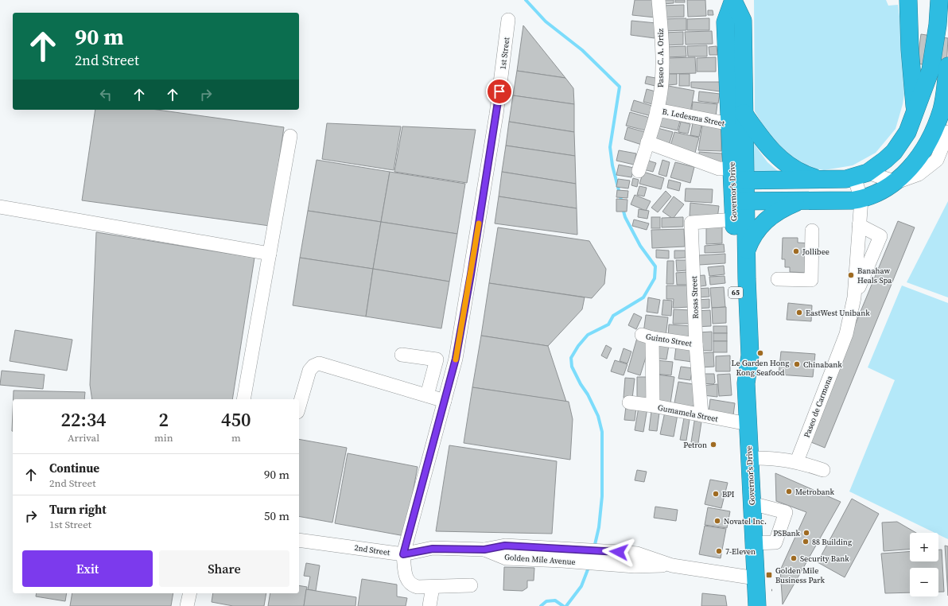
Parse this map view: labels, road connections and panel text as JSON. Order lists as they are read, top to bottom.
{
  "streets": {
    "highway": ["Governor's Drive", "65"],
    "street": [
      "1st Street",
      "Paseo C. A. Ortiz",
      "B. Ledesma Street",
      "Rosas Street",
      "Guinto Street",
      "Paseo de Carmona",
      "Gumamela Street",
      "2nd Street",
      "Golden Mile Avenue"
    ]
  },
  "crossings": [
    ["1st Street", "2nd Street"],
    ["Paseo C. A. Ortiz", "B. Ledesma Street"],
    ["B. Ledesma Street", "Governor's Drive"],
    ["Governor's Drive", "Rosas Street"],
    ["Governor's Drive", "Gumamela Street"],
    ["Governor's Drive", "Golden Mile Avenue"],
    ["Rosas Street", "Guinto Street"],
    ["Rosas Street", "Gumamela Street"],
    ["Guinto Street", "Gumamela Street"],
    ["2nd Street", "Golden Mile Avenue"]
  ],
  "places": {
    "other": [
      "Jollibee",
      "Banahaw Heals Spa",
      "EastWest Unibank",
      "Le Garden Hong Kong Seafood",
      "Chinabank",
      "Petron",
      "Metrobank",
      "BPI",
      "Novatel Inc.",
      "PSBank",
      "88 Building",
      "7-Eleven",
      "Security Bank"
    ],
    "transit": ["Golden Mile Business Park"]
  },
  "page": {
    "turn": ["90 m", "2nd Street"],
    "eta": [
      "22:34",
      "Arrival",
      "2",
      "min",
      "450",
      "m"
    ],
    "list": [
      {
        "name": "Continue",
        "note": "2nd Street",
        "value": "90 m"
      },
      {
        "name": "Turn right",
        "note": "1st Street",
        "value": "50 m"
      }
    ],
    "map_buttons": ["+", "−"],
    "buttons": ["Exit", "Share"]
  }
}
